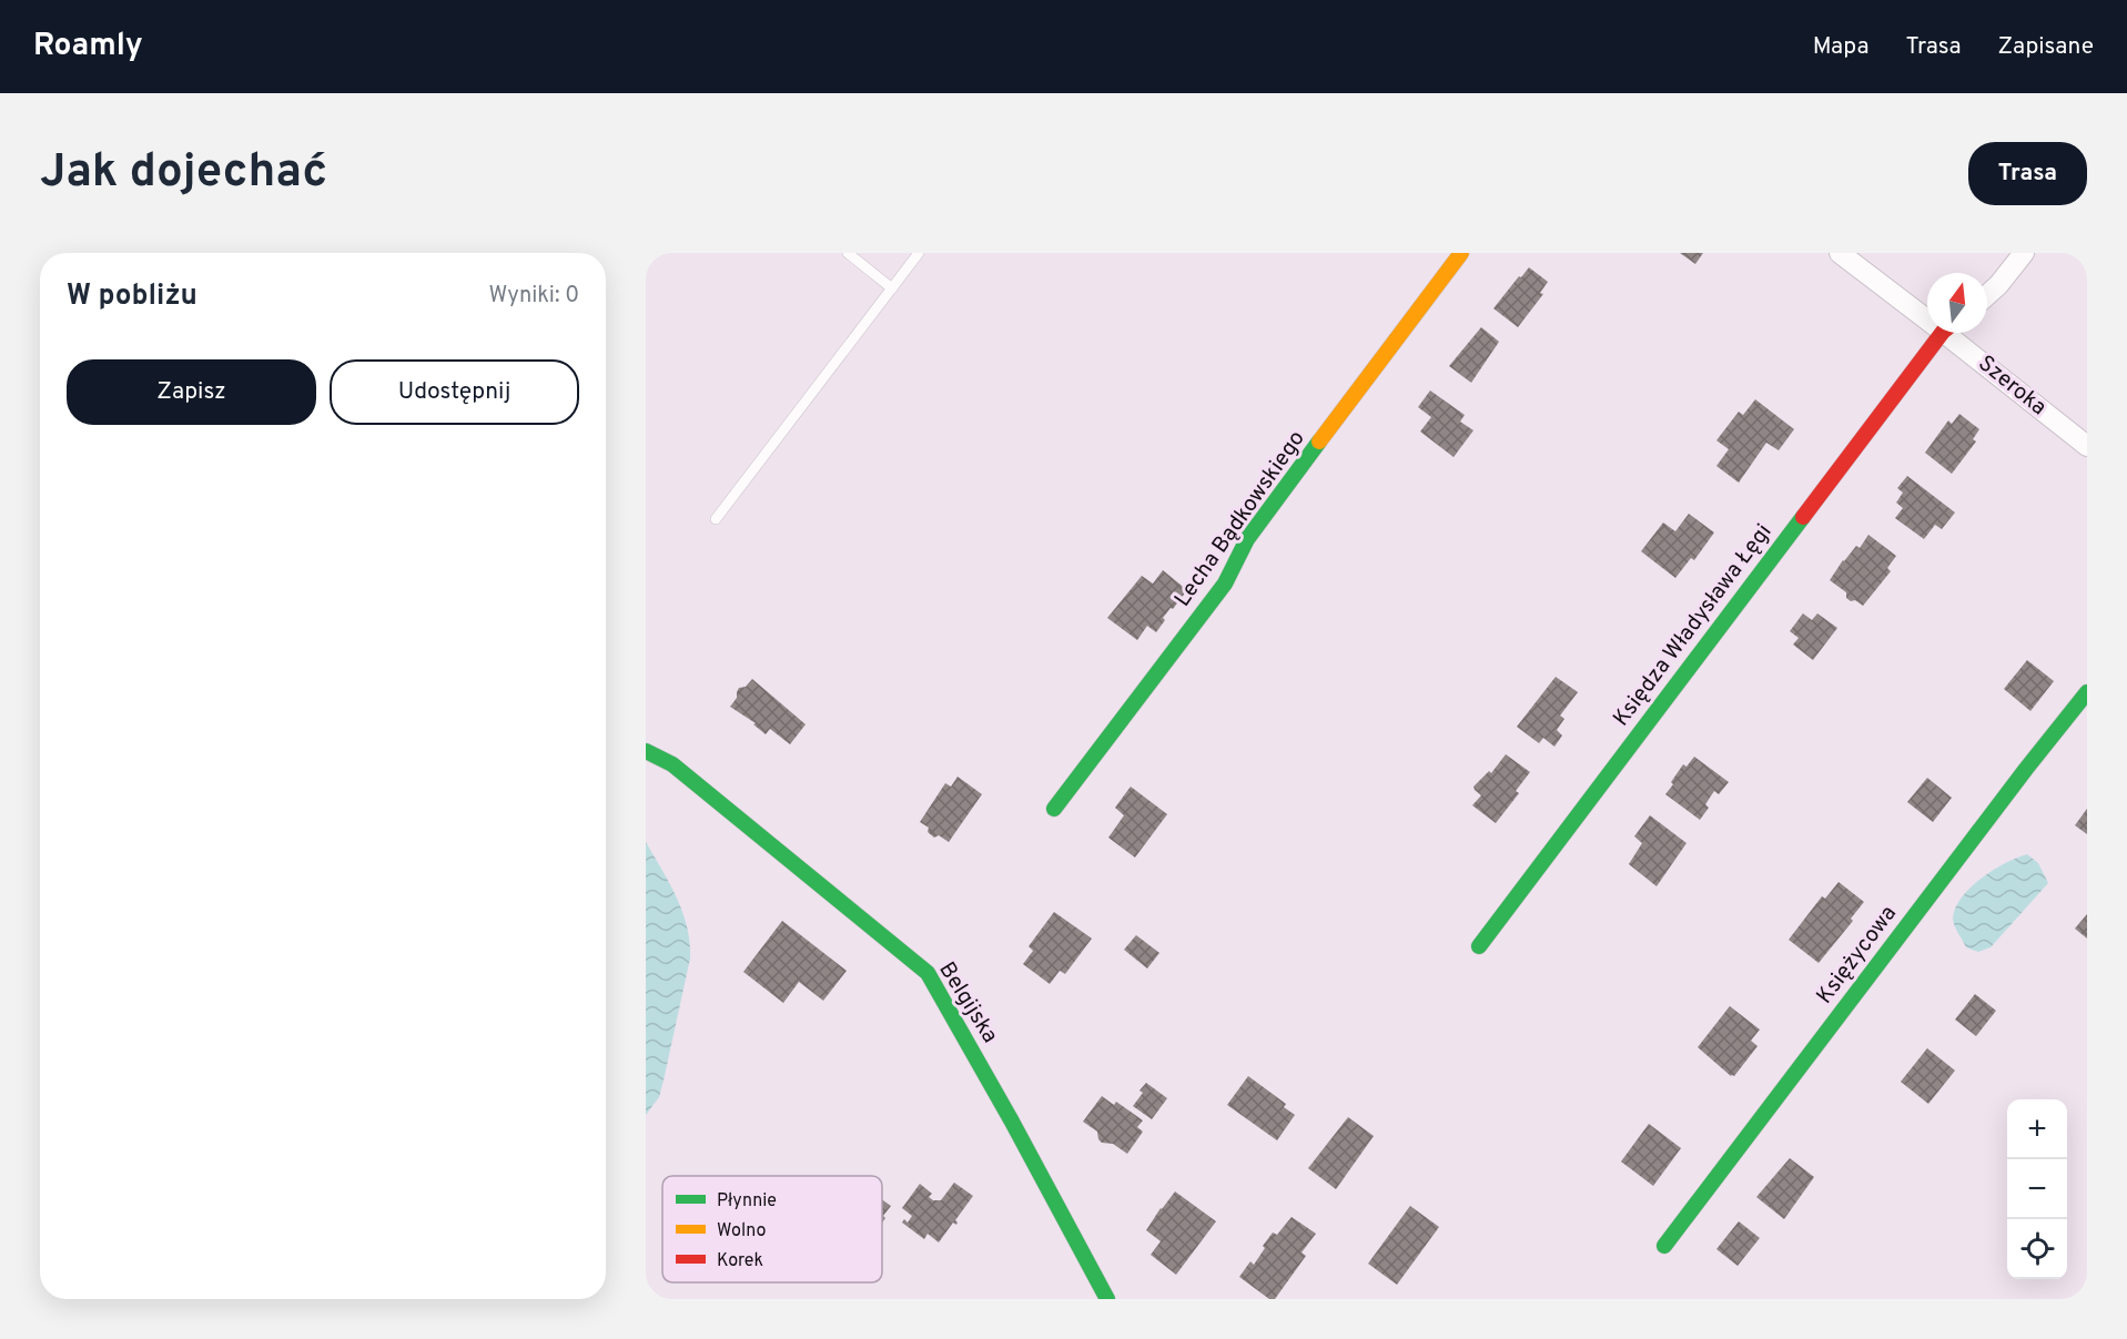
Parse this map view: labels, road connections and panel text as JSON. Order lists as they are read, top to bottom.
{
  "streets": {
    "street": [
      "Szeroka",
      "Lecha Bądkowskiego",
      "Księdza Władysława Łęgi",
      "Księżycowa",
      "Belgijska"
    ]
  },
  "legend": ["Płynnie", "Wolno", "Korek"],
  "north": "top",
  "page": {
    "header": "Roamly",
    "nav": ["Mapa", "Trasa", "Zapisane"],
    "buttons": [
      "Trasa",
      ["Zapisz", "Udostępnij"]
    ],
    "title": "Jak dojechać",
    "heading": ["W pobliżu", "Wyniki: 0"],
    "map_buttons": ["+", "−"]
  }
}
